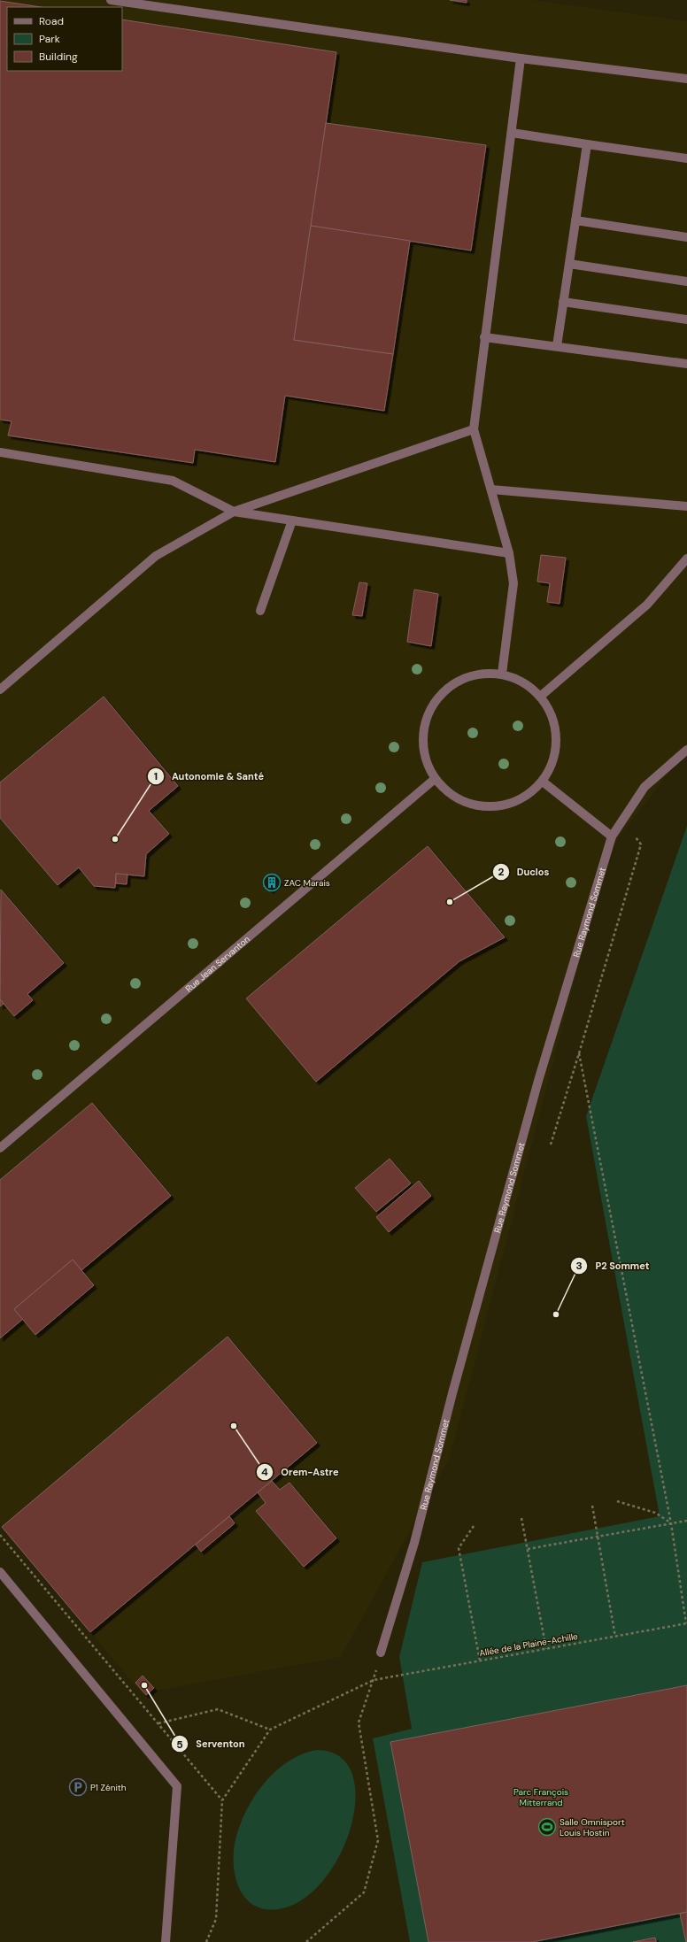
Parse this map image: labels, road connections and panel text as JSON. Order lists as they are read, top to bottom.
{
  "streets": {
    "street": ["Rue Raymond Sommet", "Rue Jean Servanton"],
    "path": ["Allée de la Plaine-Achille"]
  },
  "parks": ["Parc François Mitterrand"],
  "places": {
    "other": [
      "Autonomie & Santé",
      "Duclos",
      "P2 Sommet",
      "Orem-Astre",
      "Serventon"
    ],
    "building": ["ZAC Marais"],
    "parking": ["P1 Zénith"],
    "sports": ["Salle Omnisport Louis Hostin"]
  },
  "legend": ["Road", "Park", "Building"]
}
